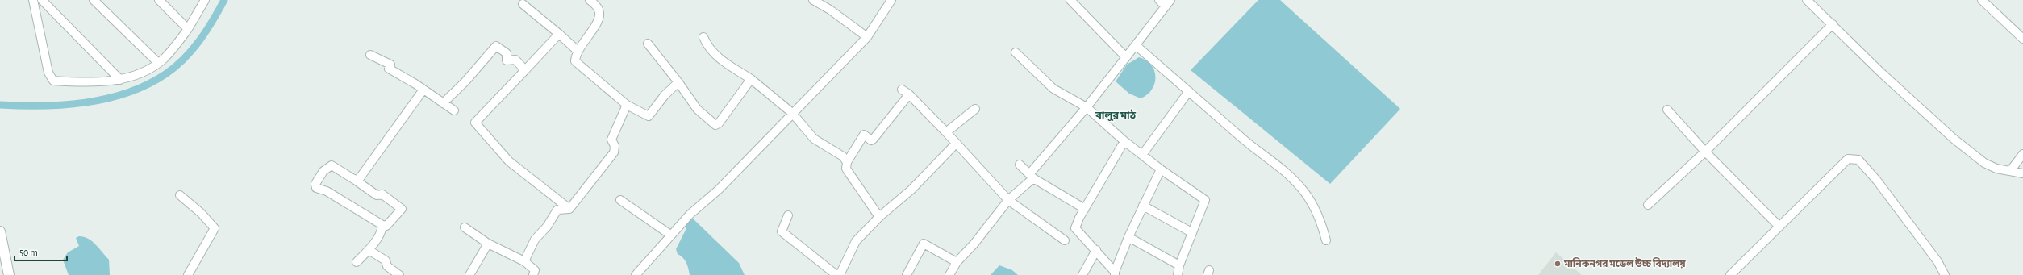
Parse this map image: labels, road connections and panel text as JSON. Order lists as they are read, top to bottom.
{
  "districts": ["বালুর মাঠ"],
  "places": ["মানিকনগর মডেল উচ্চ বিদ্যালয়"],
  "scale_bar": "50 m"
}
